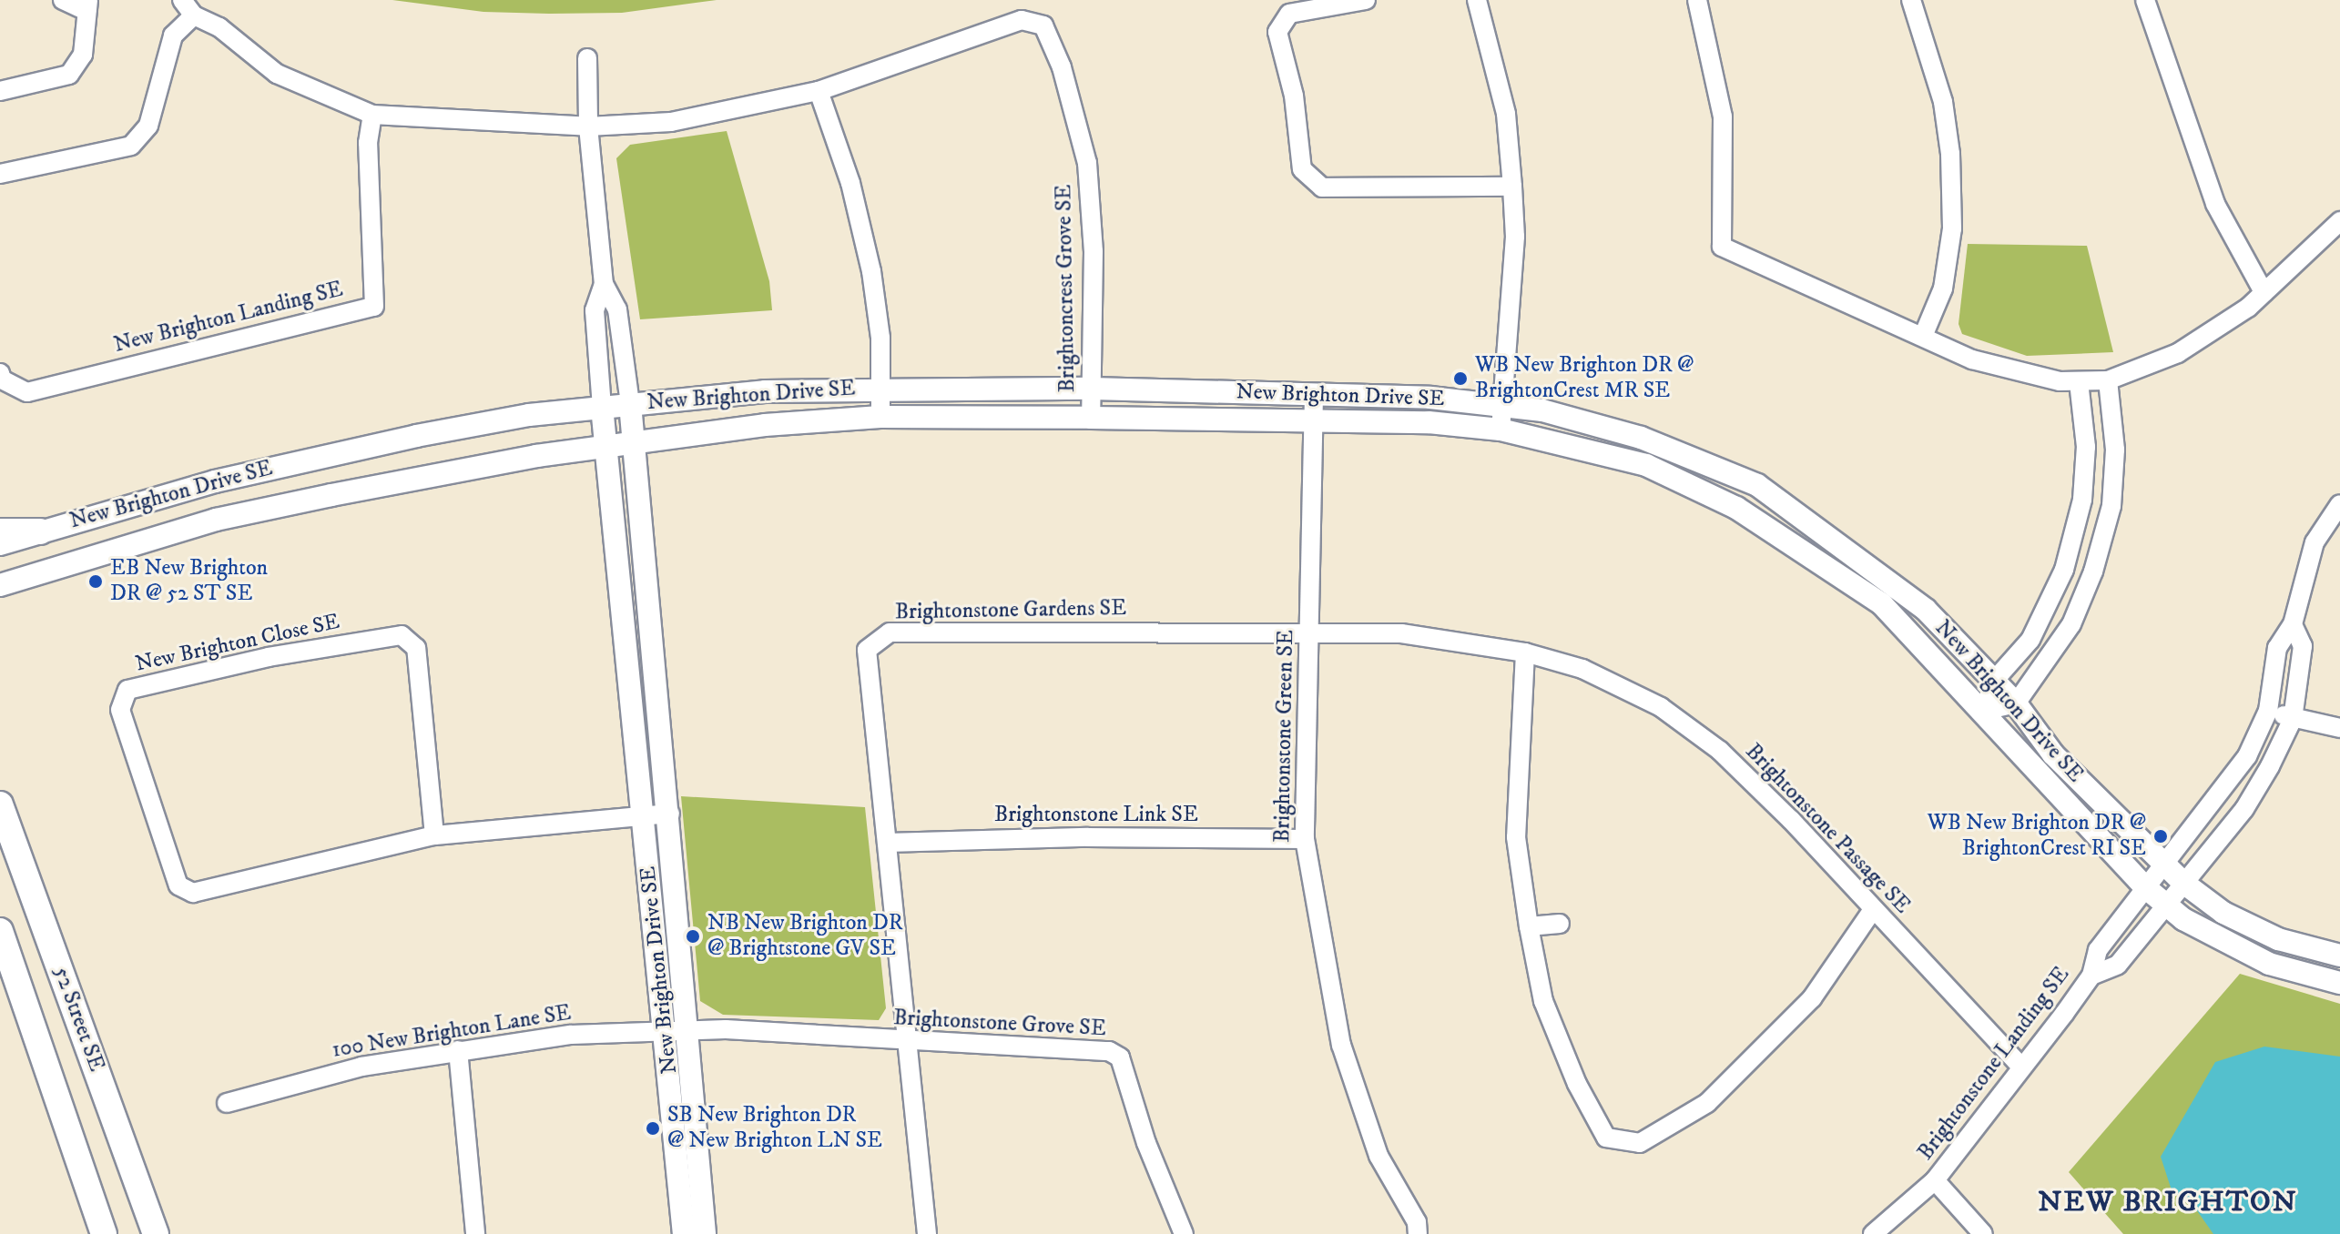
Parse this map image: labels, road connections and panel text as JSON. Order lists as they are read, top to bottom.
{
  "streets": {
    "main road": ["52 Street SE"],
    "street": [
      "Brightoncrest Grove SE",
      "New Brighton Landing SE",
      "New Brighton Drive SE",
      "Brightonstone Gardens SE",
      "New Brighton Close SE",
      "Brightonstone Green SE",
      "Brightonstone Link SE",
      "Brightonstone Passage SE",
      "Brightonstone Grove SE",
      "100 New Brighton Lane SE",
      "Brightonstone Landing SE"
    ]
  },
  "crossings": [
    ["Brightoncrest Grove SE", "New Brighton Drive SE"],
    ["New Brighton Drive SE", "New Brighton Close SE"],
    ["New Brighton Drive SE", "Brightonstone Green SE"],
    ["New Brighton Drive SE", "Brightonstone Grove SE"],
    ["New Brighton Drive SE", "100 New Brighton Lane SE"],
    ["New Brighton Drive SE", "Brightonstone Landing SE"],
    ["Brightonstone Gardens SE", "Brightonstone Green SE"],
    ["Brightonstone Gardens SE", "Brightonstone Link SE"],
    ["Brightonstone Gardens SE", "Brightonstone Passage SE"],
    ["Brightonstone Gardens SE", "Brightonstone Grove SE"],
    ["Brightonstone Green SE", "Brightonstone Link SE"],
    ["Brightonstone Green SE", "Brightonstone Passage SE"],
    ["Brightonstone Passage SE", "Brightonstone Landing SE"],
    ["Brightonstone Grove SE", "100 New Brighton Lane SE"]
  ],
  "districts": ["NEW BRIGHTON"],
  "places": [
    "WB New Brighton DR @ BrightonCrest MR SE",
    "EB New Brighton DR @ 52 ST SE",
    "WB New Brighton DR @ BrightonCrest RI SE",
    "NB New Brighton DR @ Brightstone GV SE",
    "SB New Brighton DR @ New Brighton LN SE"
  ]
}
